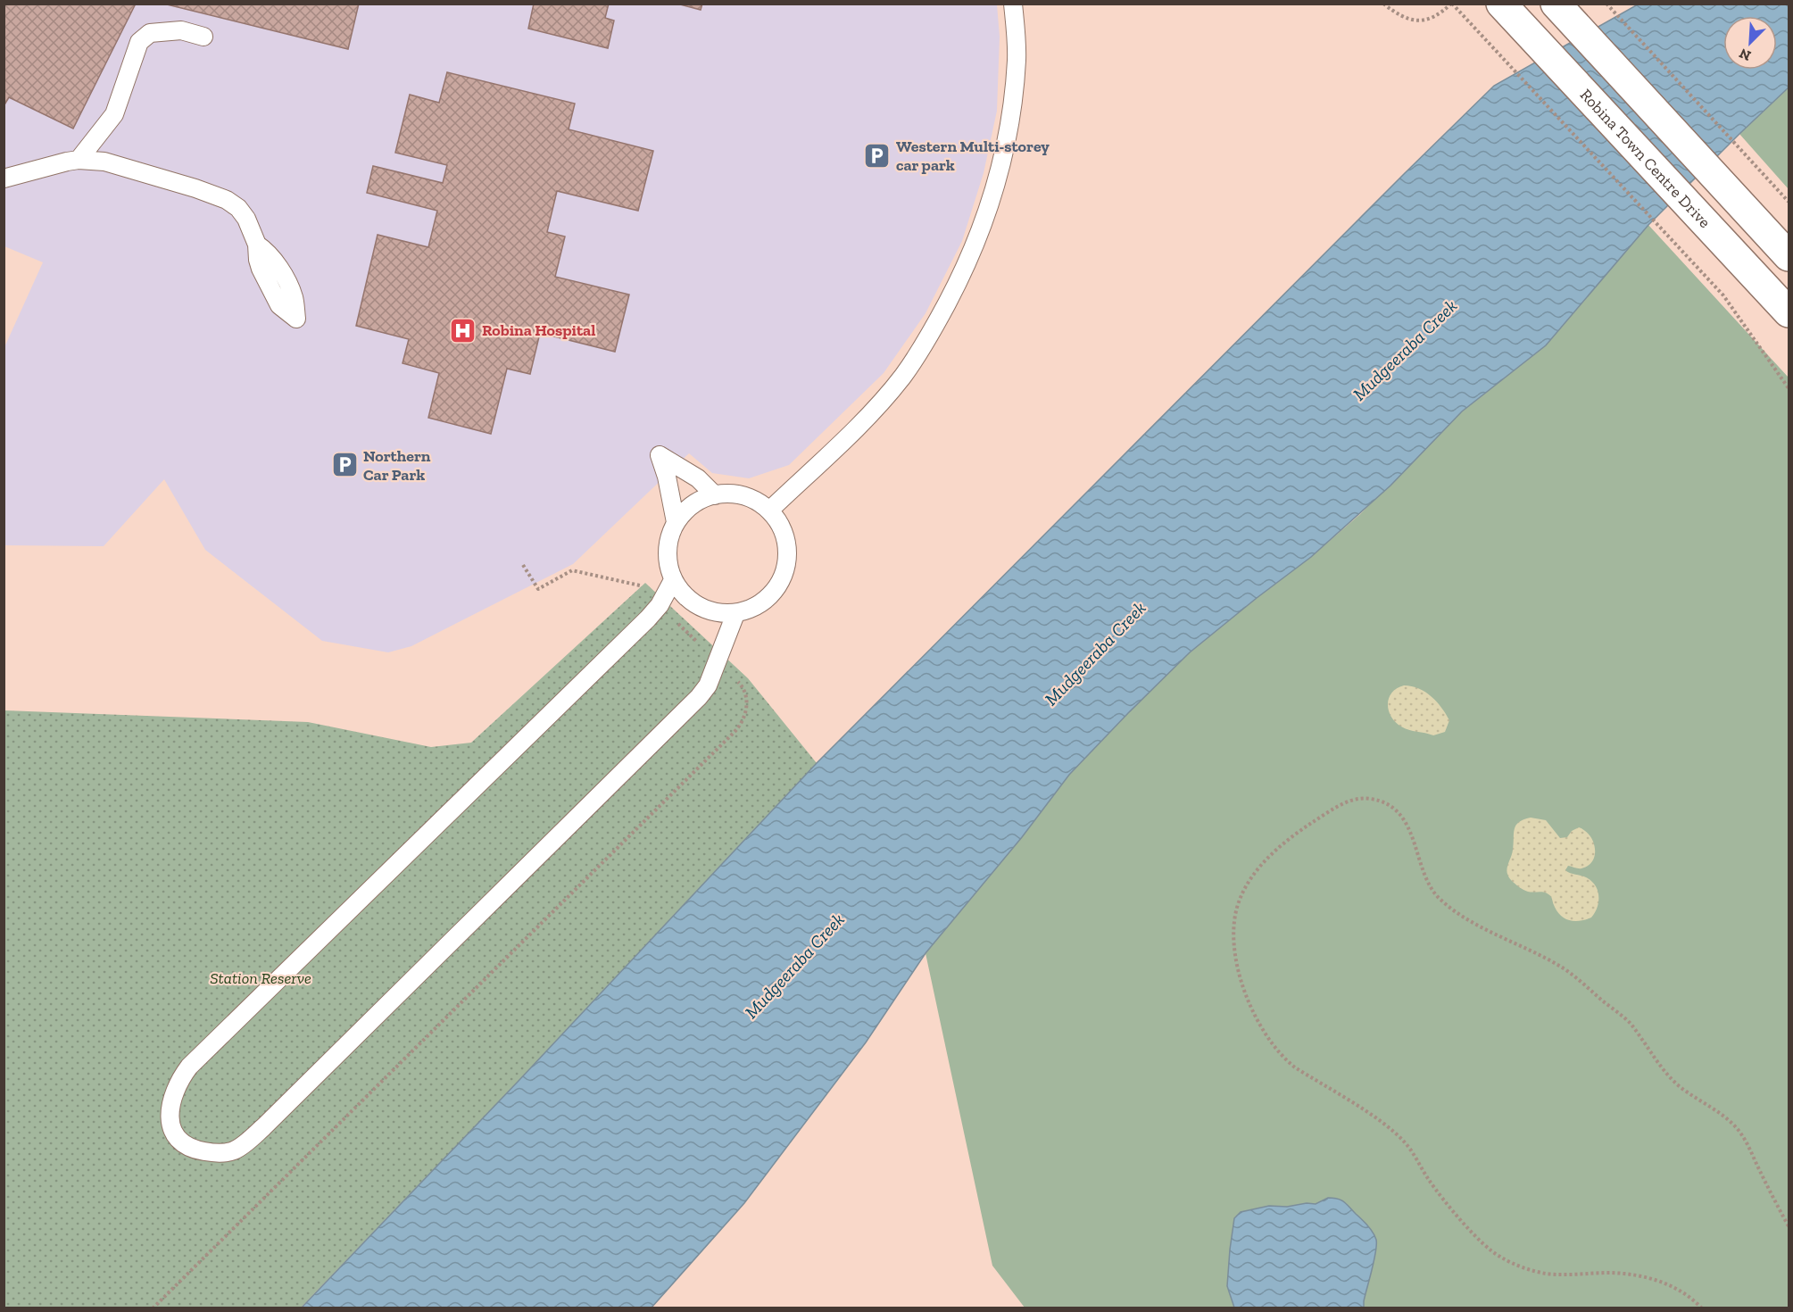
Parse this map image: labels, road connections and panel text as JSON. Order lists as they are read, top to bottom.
{
  "streets": {
    "main road": ["Robina Town Centre Drive"]
  },
  "water": ["Mudgeeraba Creek"],
  "parks": ["Station Reserve"],
  "places": {
    "parking": ["Western Multi-storey car park", "Northern Car Park"],
    "hospital": ["Robina Hospital"]
  },
  "north": "bottom left"
}
